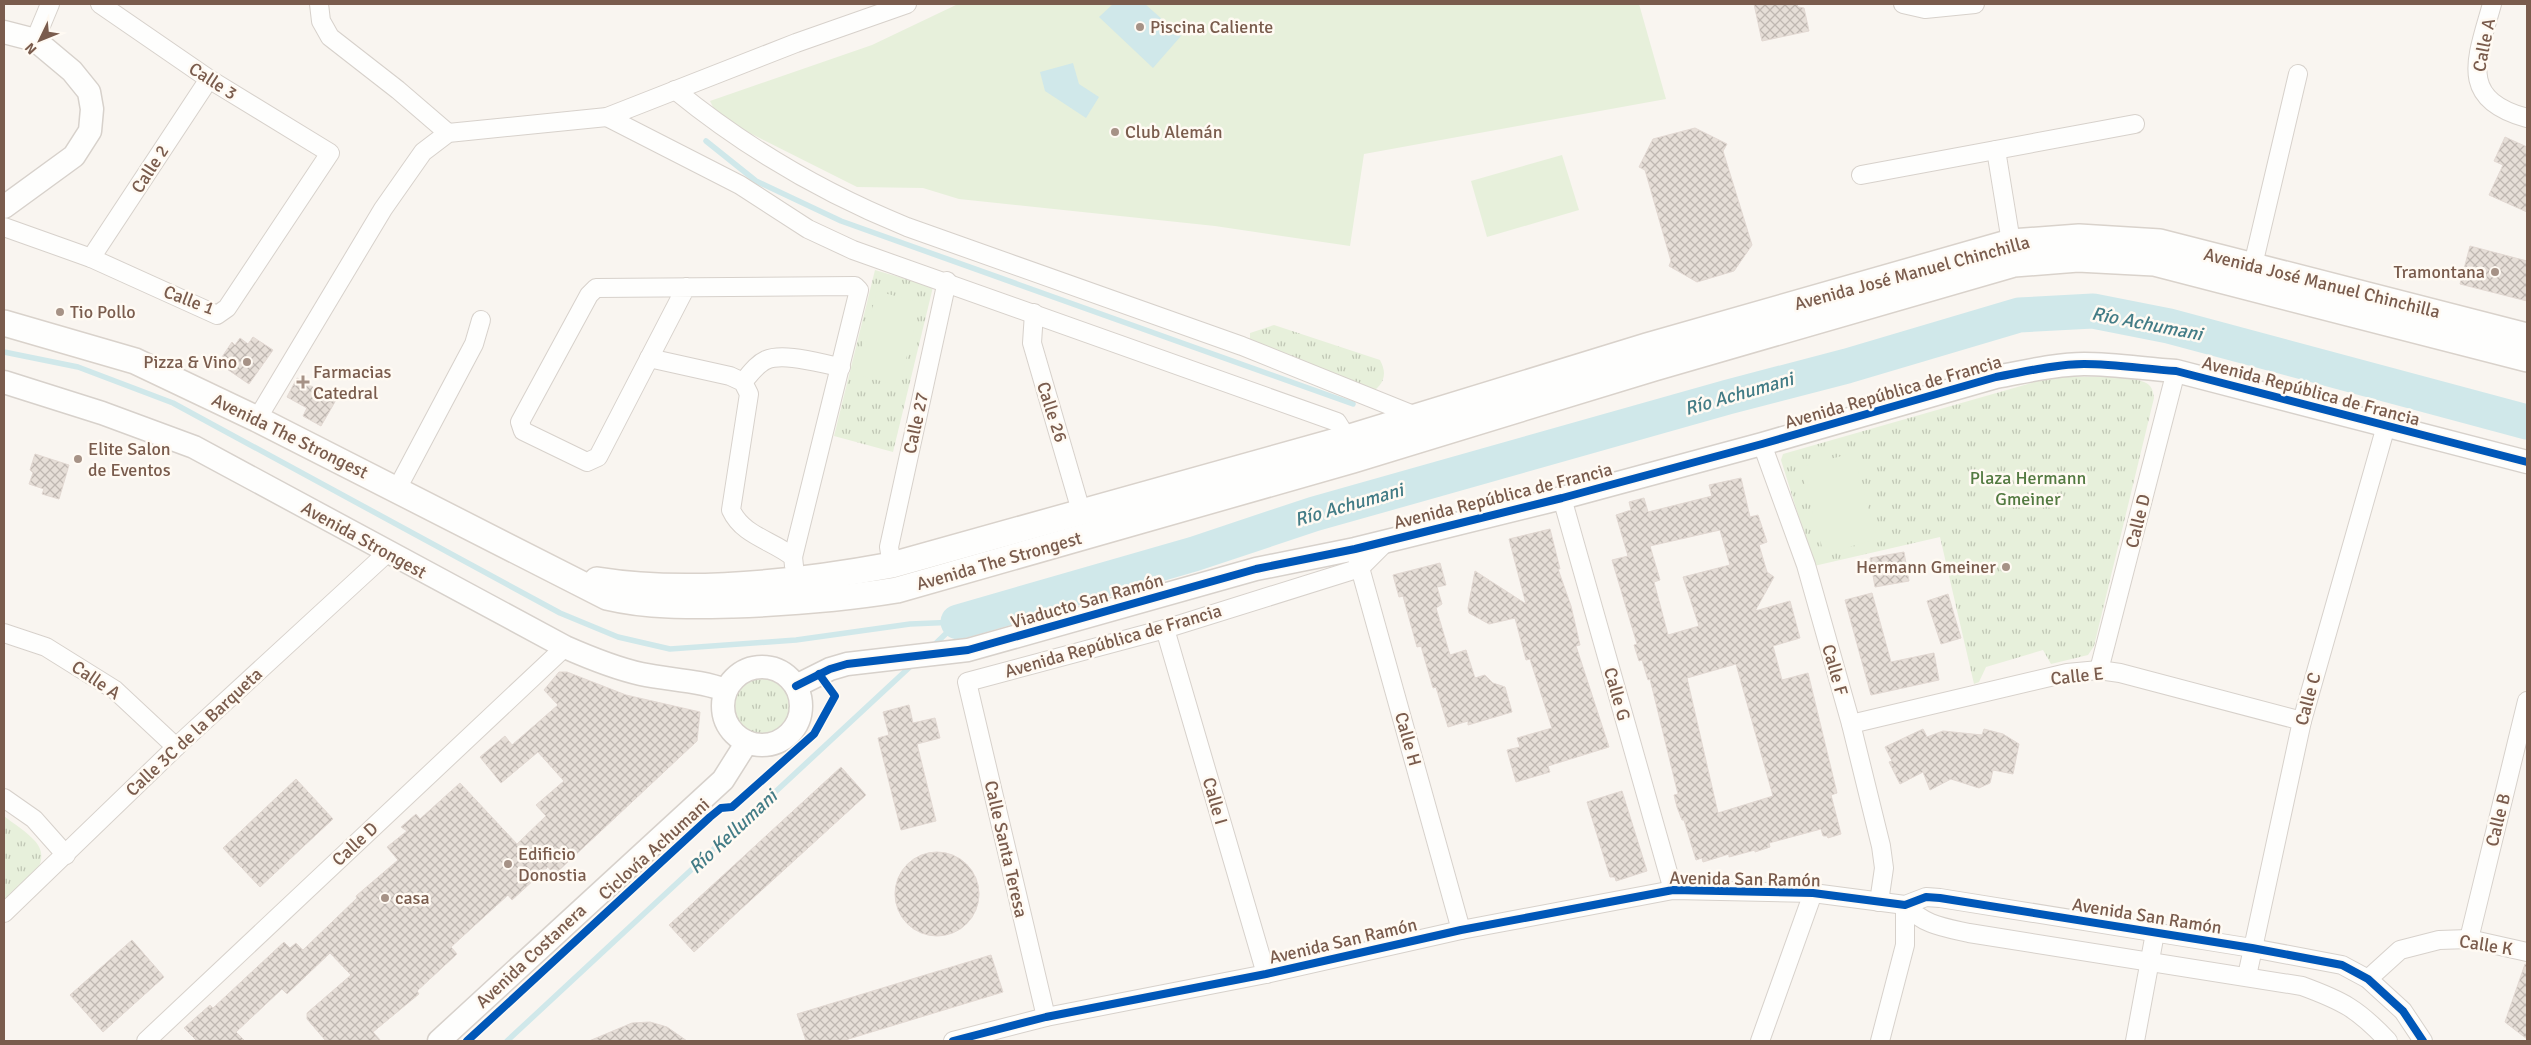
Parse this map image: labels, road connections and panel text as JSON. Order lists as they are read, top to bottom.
{
  "streets": {
    "main road": ["Avenida José Manuel Chinchilla", "Avenida The Strongest"],
    "street": [
      "Calle A",
      "Calle 3",
      "Calle 2",
      "Calle 1",
      "Avenida República de Francia",
      "Calle 26",
      "Calle 27",
      "Calle D",
      "Avenida Strongest",
      "Viaducto San Ramón",
      "Calle F",
      "Calle E",
      "Calle G",
      "Calle C",
      "Calle 3C de la Barqueta",
      "Calle H",
      "Calle I",
      "Calle B",
      "Calle Santa Teresa",
      "Avenida San Ramón",
      "Calle K",
      "Avenida Costanera"
    ],
    "cycle path": ["Ciclovía Achumani"]
  },
  "crossings": [
    ["Calle A", "Calle 3C de la Barqueta"],
    ["Calle 3", "Calle 2"],
    ["Calle 3", "Calle 1"],
    ["Calle 2", "Calle 1"],
    ["Avenida José Manuel Chinchilla", "Avenida The Strongest"],
    ["Avenida República de Francia", "Calle D"],
    ["Avenida República de Francia", "Viaducto San Ramón"],
    ["Avenida República de Francia", "Calle F"],
    ["Avenida República de Francia", "Calle G"],
    ["Avenida República de Francia", "Calle C"],
    ["Avenida República de Francia", "Calle H"],
    ["Avenida República de Francia", "Calle I"],
    ["Avenida República de Francia", "Calle Santa Teresa"],
    ["Calle 26", "Avenida The Strongest"],
    ["Calle 27", "Avenida The Strongest"],
    ["Calle D", "Avenida Strongest"],
    ["Calle D", "Calle E"],
    ["Avenida Strongest", "Viaducto San Ramón"],
    ["Avenida Strongest", "Calle 3C de la Barqueta"],
    ["Avenida Strongest", "Avenida Costanera"],
    ["Viaducto San Ramón", "Calle H"],
    ["Viaducto San Ramón", "Avenida Costanera"],
    ["Calle F", "Calle E"],
    ["Calle F", "Avenida San Ramón"],
    ["Calle E", "Calle C"],
    ["Calle G", "Avenida San Ramón"],
    ["Calle C", "Avenida San Ramón"],
    ["Calle H", "Avenida San Ramón"],
    ["Calle I", "Avenida San Ramón"],
    ["Calle B", "Calle K"],
    ["Calle Santa Teresa", "Avenida San Ramón"],
    ["Avenida San Ramón", "Calle K"]
  ],
  "water": ["Río Achumani", "Río Kellumani"],
  "parks": ["Plaza Hermann Gmeiner"],
  "places": {
    "other": [
      "Piscina Caliente",
      "Club Alemán",
      "Tramontana",
      "Tio Pollo",
      "Pizza & Vino",
      "Elite Salon de Eventos",
      "Hermann Gmeiner",
      "Edificio Donostia",
      "casa"
    ],
    "health": ["Farmacias Catedral"]
  },
  "north": "bottom left"
}
